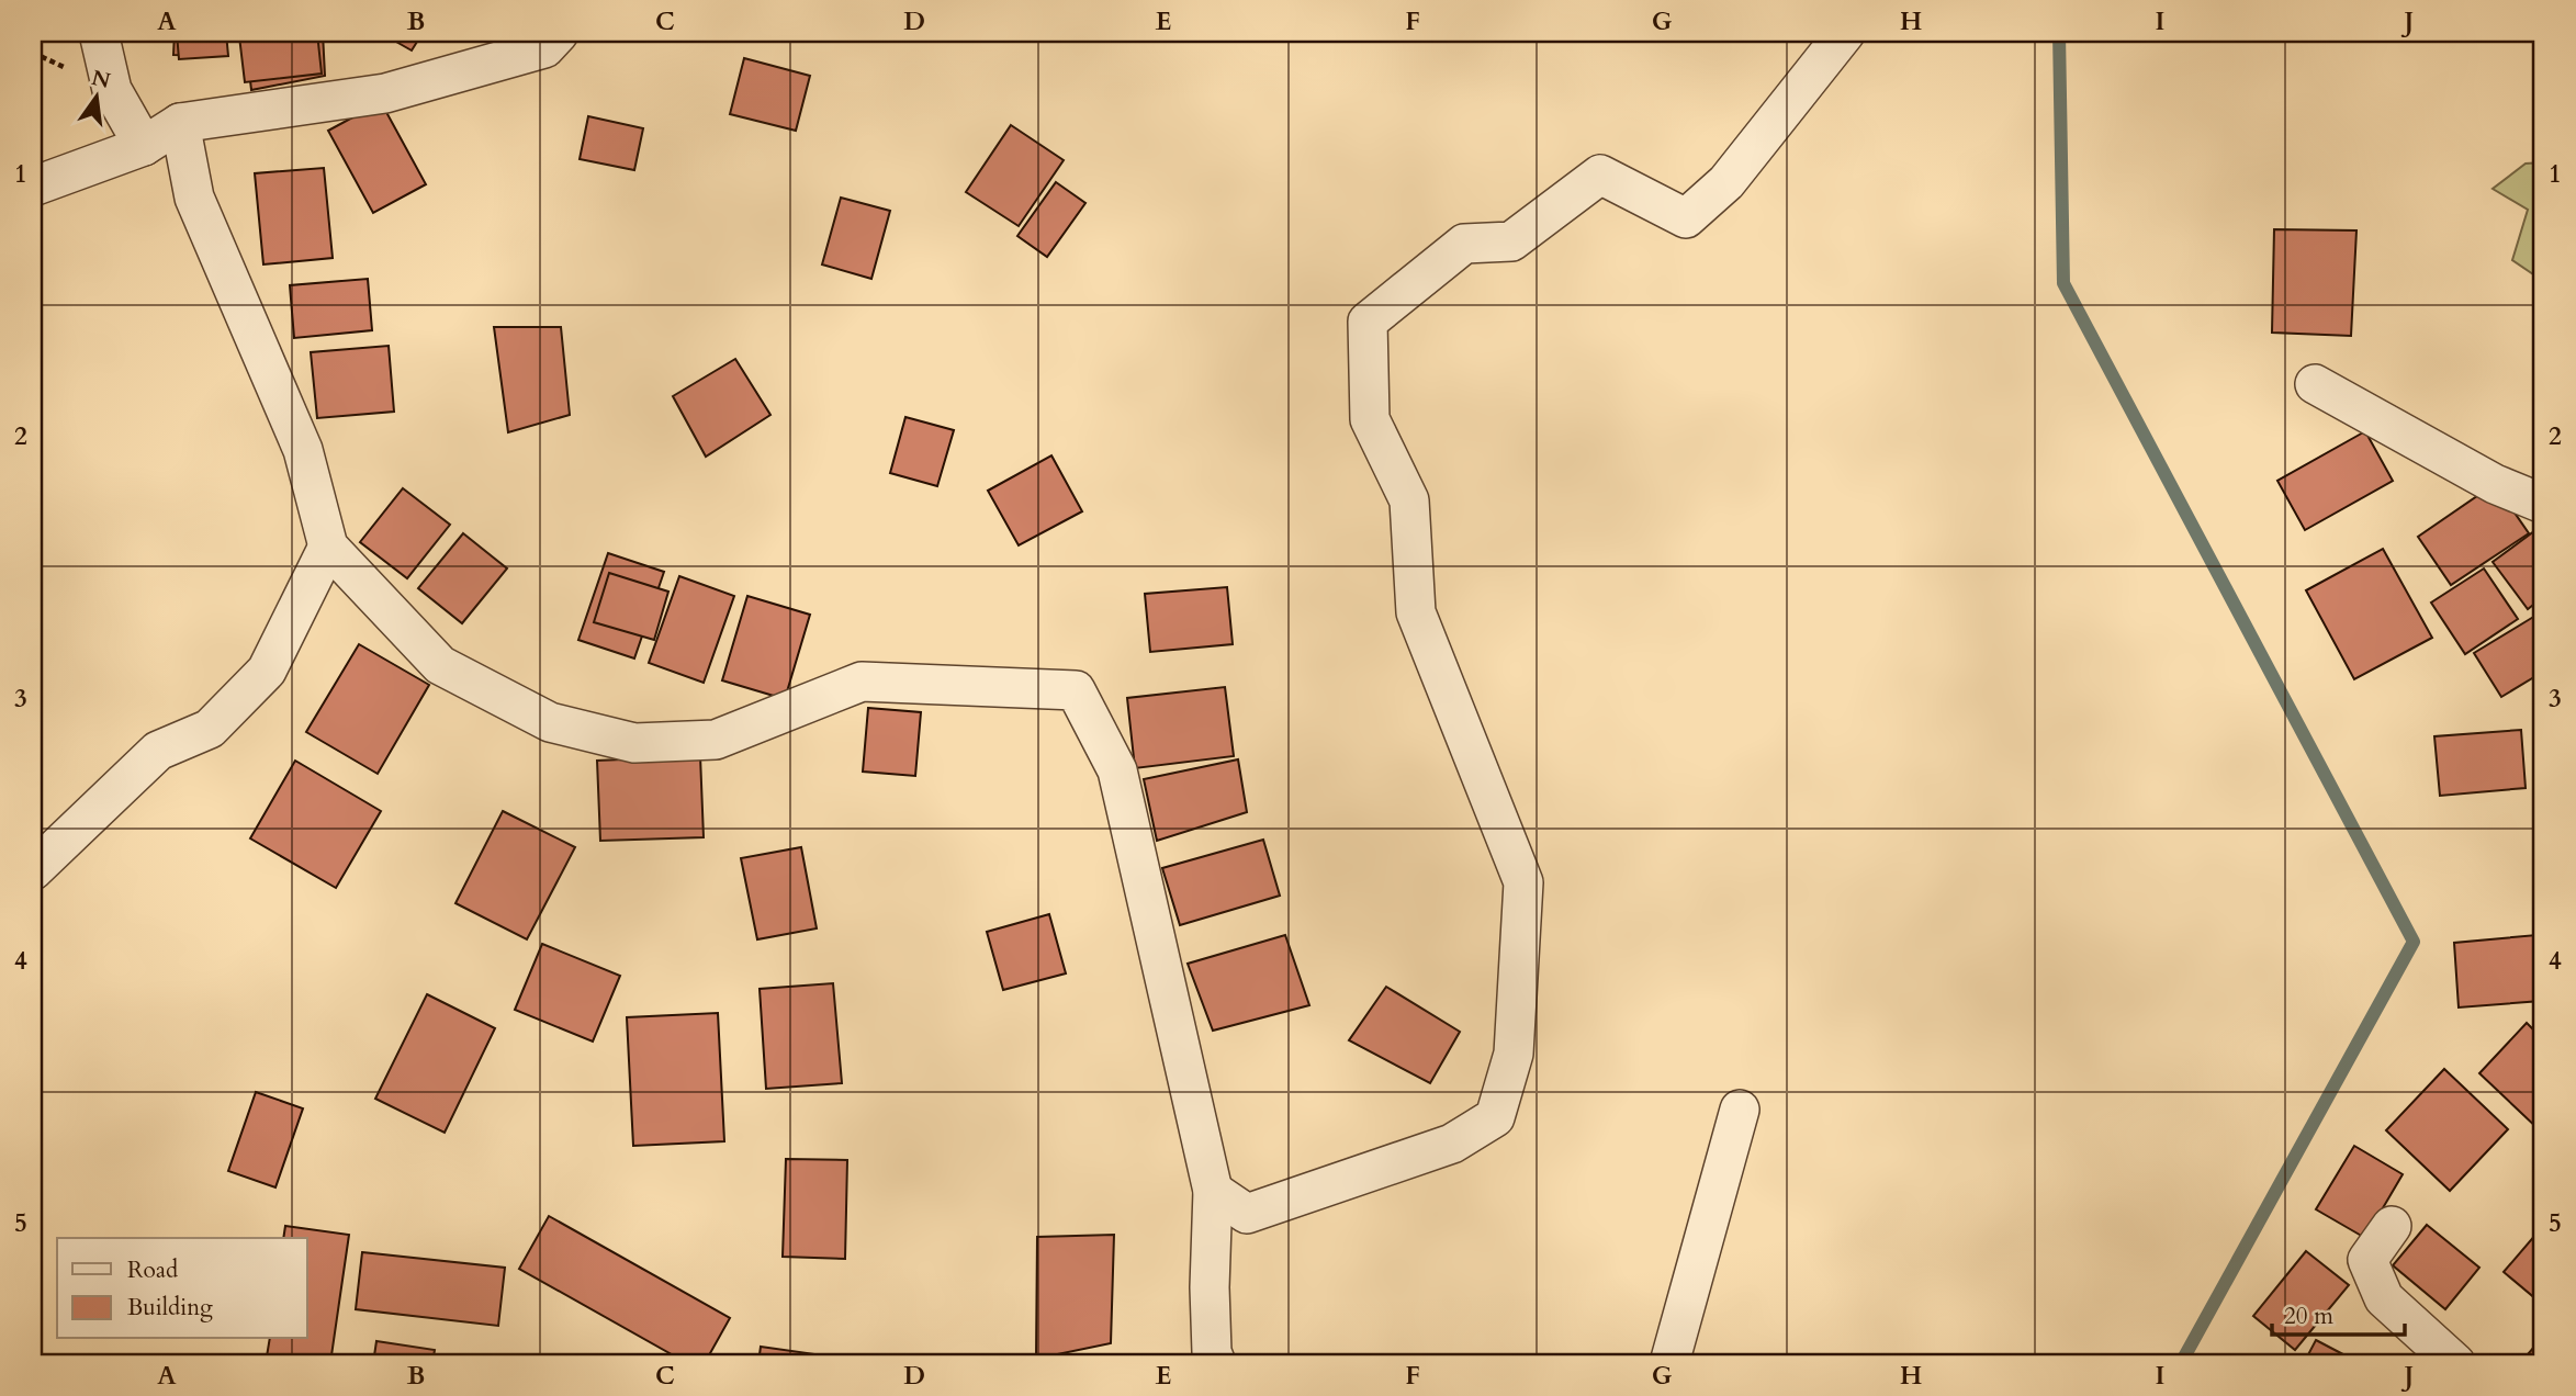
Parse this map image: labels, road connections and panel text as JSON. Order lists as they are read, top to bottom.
{
  "legend": ["Road", "Building"],
  "scale_bar": "20 m",
  "north": "top",
  "grid": {
    "columns": [
      "A",
      "B",
      "C",
      "D",
      "E",
      "F",
      "G",
      "H",
      "I",
      "J"
    ],
    "rows": [
      "1",
      "2",
      "3",
      "4",
      "5"
    ]
  }
}
